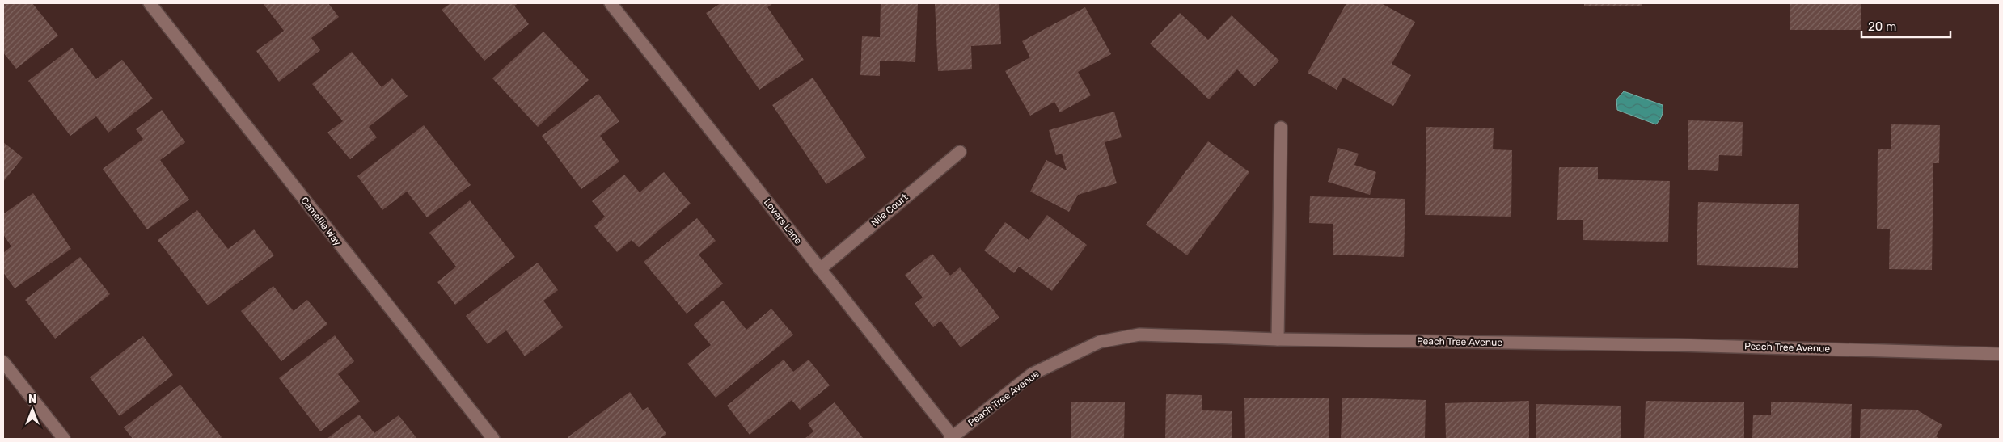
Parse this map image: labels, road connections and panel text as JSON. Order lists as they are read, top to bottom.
{
  "streets": {
    "street": [
      "Nile Court",
      "Camellia Way",
      "Lovers Lane",
      "Peach Tree Avenue"
    ]
  },
  "crossings": [
    ["Nile Court", "Lovers Lane"],
    ["Lovers Lane", "Peach Tree Avenue"]
  ],
  "scale_bar": "20 m",
  "north": "top"
}
